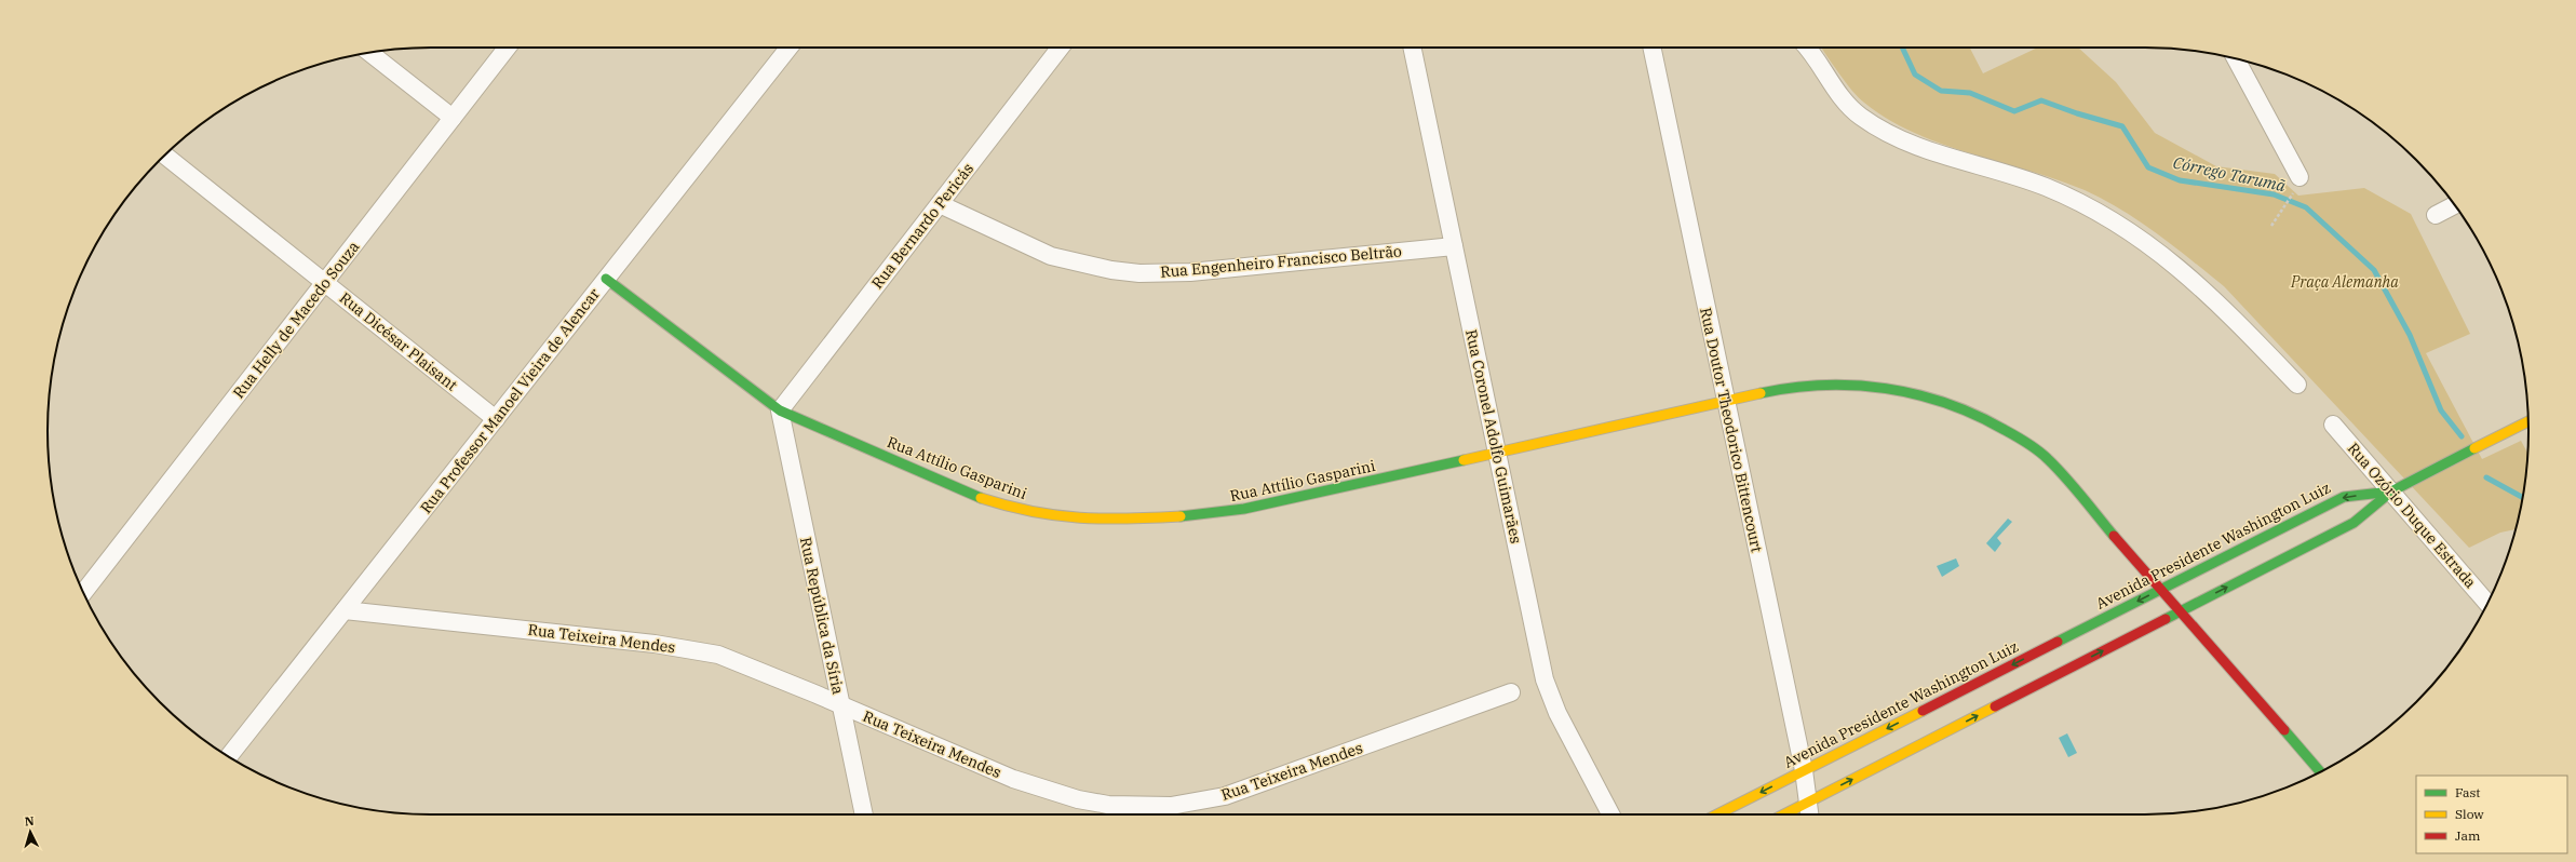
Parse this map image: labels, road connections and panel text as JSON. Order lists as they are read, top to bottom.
{
  "streets": {
    "street": [
      "Rua Bernardo Pericás",
      "Rua Engenheiro Francisco Beltrão",
      "Rua Helly de Macedo Souza",
      "Rua Dicésar Plaisant",
      "Rua Professor Manoel Vieira de Alencar",
      "Rua Doutor Theodorico Bittencourt",
      "Rua Coronel Adolfo Guimarães",
      "Rua Attílio Gasparini",
      "Rua Ozório Duque Estrada",
      "Avenida Presidente Washington Luiz",
      "Rua República da Síria",
      "Rua Teixeira Mendes"
    ]
  },
  "crossings": [
    ["Rua Bernardo Pericás", "Rua Engenheiro Francisco Beltrão"],
    ["Rua Bernardo Pericás", "Rua Attílio Gasparini"],
    ["Rua Bernardo Pericás", "Rua República da Síria"],
    ["Rua Engenheiro Francisco Beltrão", "Rua Coronel Adolfo Guimarães"],
    ["Rua Helly de Macedo Souza", "Rua Dicésar Plaisant"],
    ["Rua Dicésar Plaisant", "Rua Professor Manoel Vieira de Alencar"],
    ["Rua Professor Manoel Vieira de Alencar", "Rua Attílio Gasparini"],
    ["Rua Professor Manoel Vieira de Alencar", "Rua Teixeira Mendes"],
    ["Rua Doutor Theodorico Bittencourt", "Rua Attílio Gasparini"],
    ["Rua Doutor Theodorico Bittencourt", "Avenida Presidente Washington Luiz"],
    ["Rua Coronel Adolfo Guimarães", "Rua Attílio Gasparini"],
    ["Rua Attílio Gasparini", "Avenida Presidente Washington Luiz"],
    ["Rua Attílio Gasparini", "Rua República da Síria"],
    ["Rua Ozório Duque Estrada", "Avenida Presidente Washington Luiz"],
    ["Rua República da Síria", "Rua Teixeira Mendes"]
  ],
  "water": ["Córrego Tarumã"],
  "parks": ["Praça Alemanha"],
  "legend": ["Fast", "Slow", "Jam"],
  "north": "top"
}
